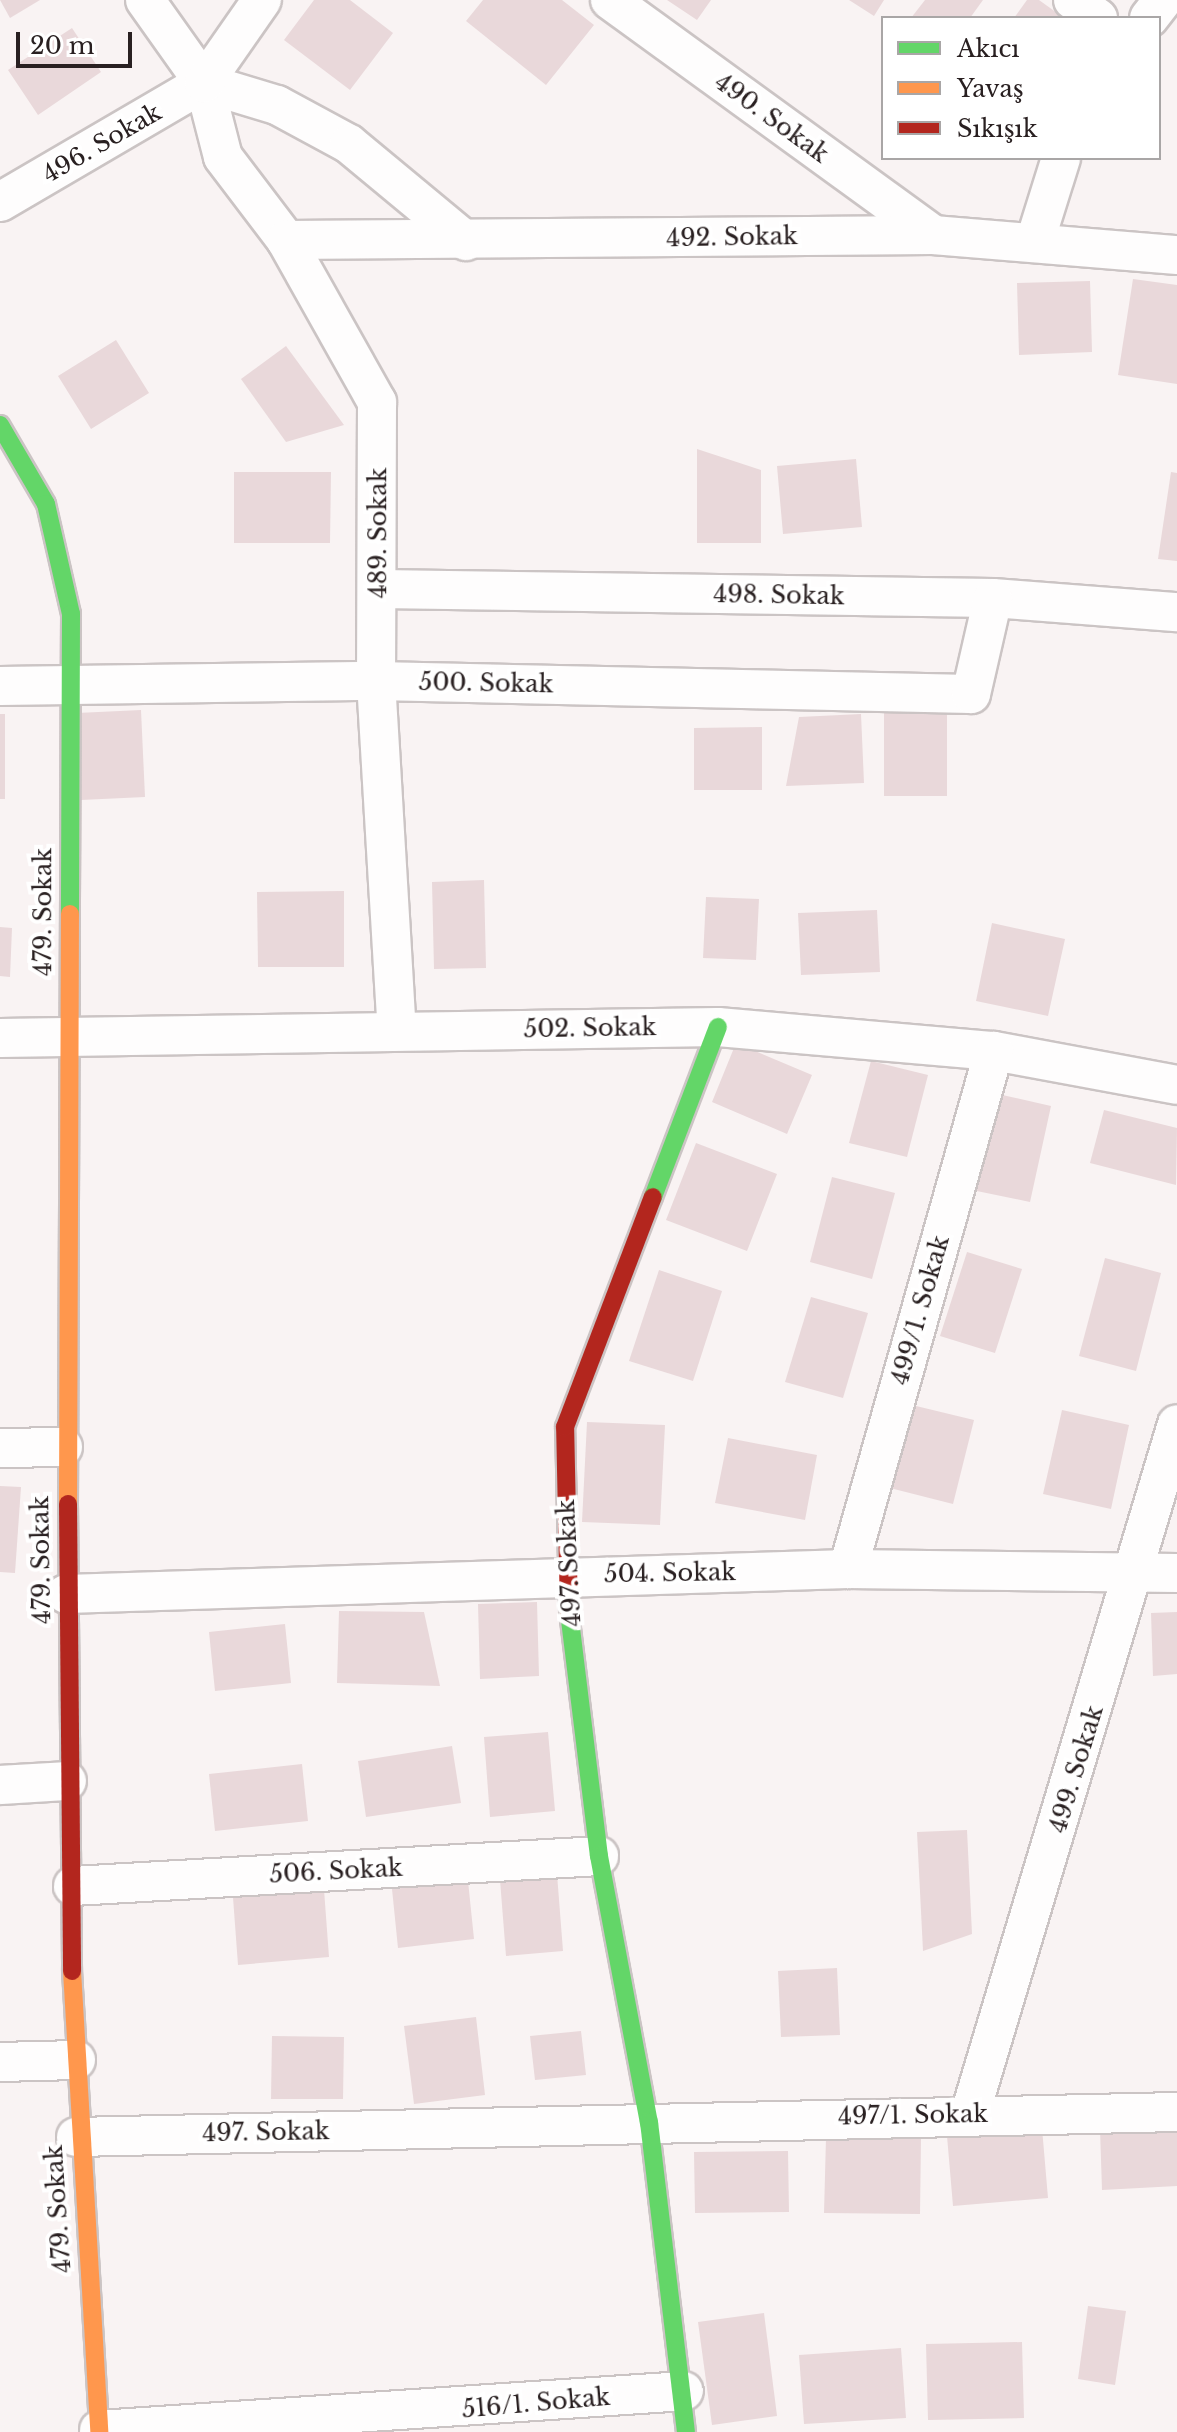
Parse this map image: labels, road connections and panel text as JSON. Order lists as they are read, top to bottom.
{
  "streets": {
    "street": [
      "490. Sokak",
      "496. Sokak",
      "492. Sokak",
      "489. Sokak",
      "498. Sokak",
      "500. Sokak",
      "479. Sokak",
      "502. Sokak",
      "499/1. Sokak",
      "497. Sokak",
      "504. Sokak",
      "499. Sokak",
      "506. Sokak",
      "497/1. Sokak",
      "516/1. Sokak"
    ]
  },
  "crossings": [
    ["490. Sokak", "492. Sokak"],
    ["496. Sokak", "489. Sokak"],
    ["492. Sokak", "489. Sokak"],
    ["489. Sokak", "498. Sokak"],
    ["489. Sokak", "500. Sokak"],
    ["489. Sokak", "502. Sokak"],
    ["498. Sokak", "500. Sokak"],
    ["500. Sokak", "479. Sokak"],
    ["479. Sokak", "502. Sokak"],
    ["479. Sokak", "497. Sokak"],
    ["479. Sokak", "504. Sokak"],
    ["479. Sokak", "506. Sokak"],
    ["479. Sokak", "516/1. Sokak"],
    ["502. Sokak", "499/1. Sokak"],
    ["502. Sokak", "497. Sokak"],
    ["499/1. Sokak", "504. Sokak"],
    ["497. Sokak", "504. Sokak"],
    ["497. Sokak", "506. Sokak"],
    ["497. Sokak", "497/1. Sokak"],
    ["497. Sokak", "516/1. Sokak"],
    ["504. Sokak", "499. Sokak"],
    ["499. Sokak", "497/1. Sokak"]
  ],
  "legend": ["Akıcı", "Yavaş", "Sıkışık"],
  "scale_bar": "20 m"
}
